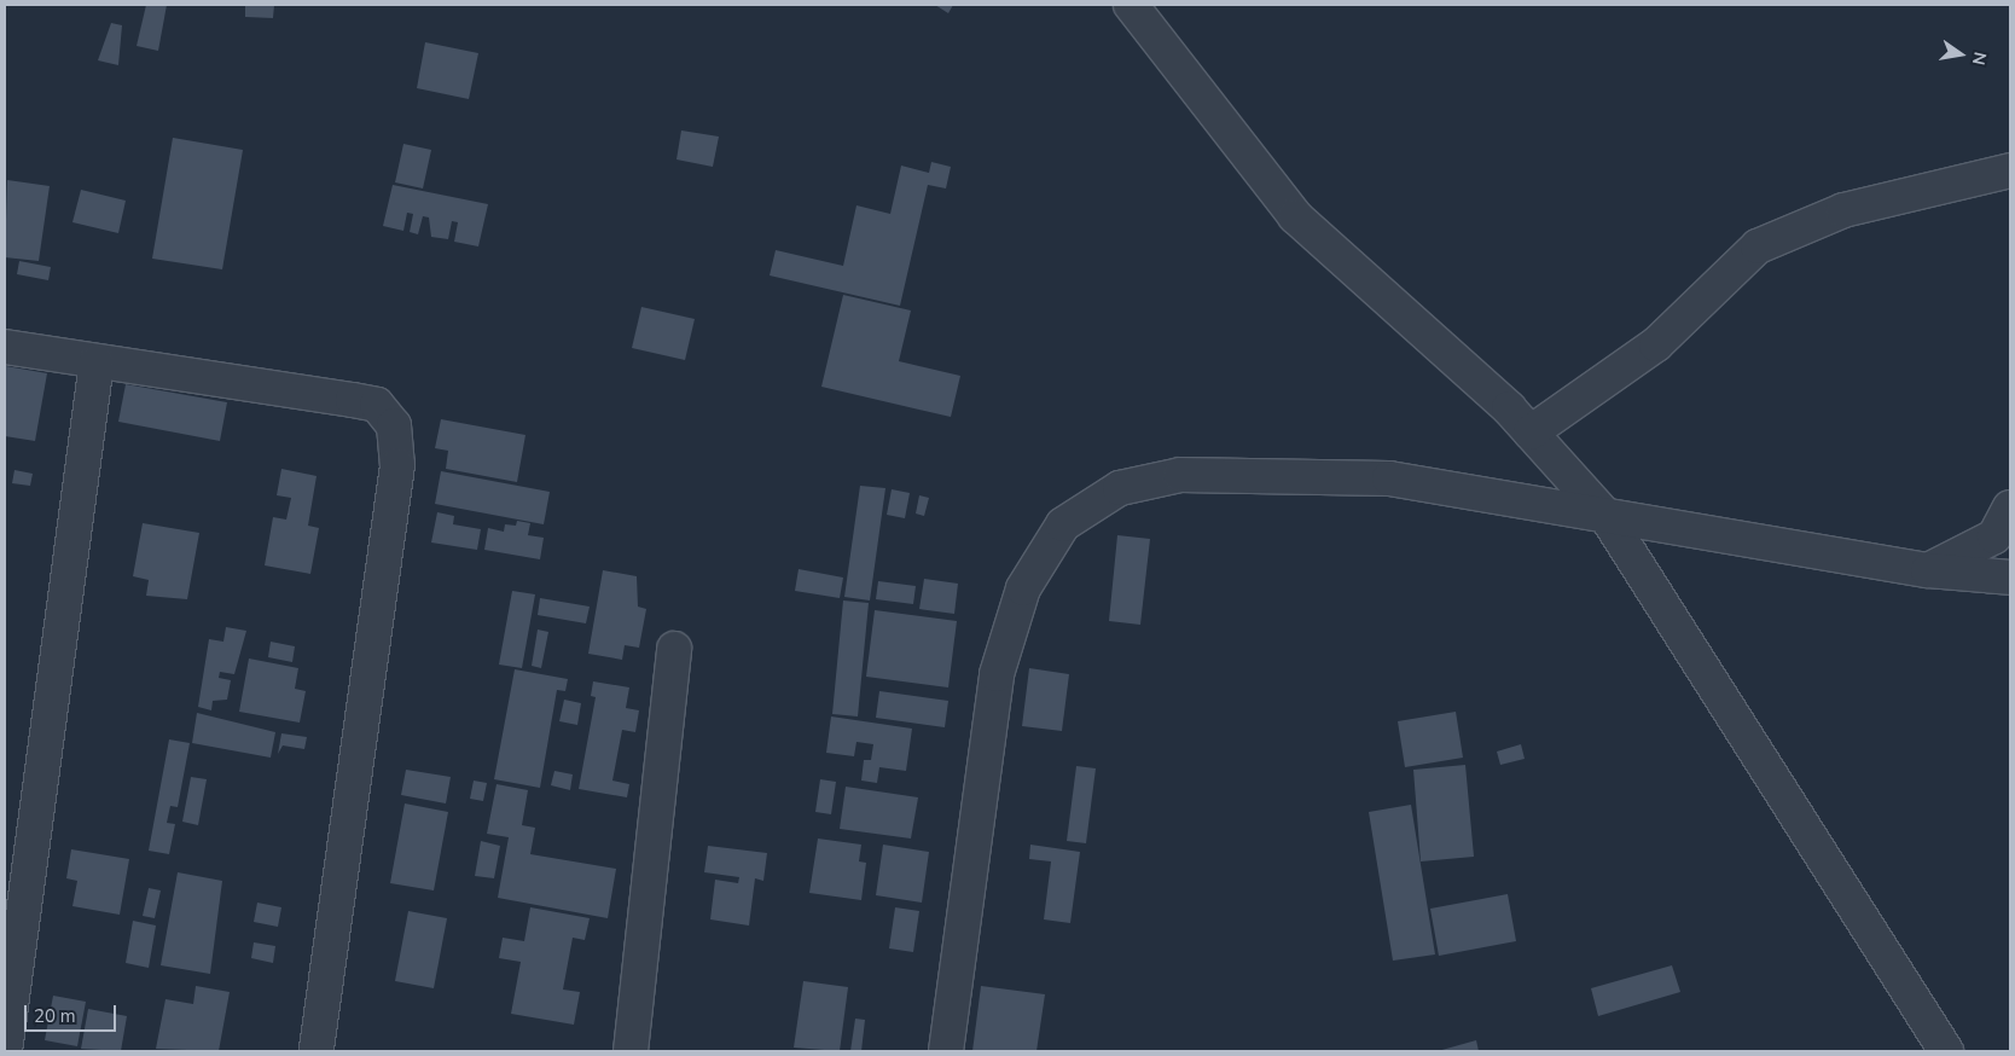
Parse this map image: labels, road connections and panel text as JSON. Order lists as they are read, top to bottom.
{
  "scale_bar": "20 m",
  "north": "right"
}
